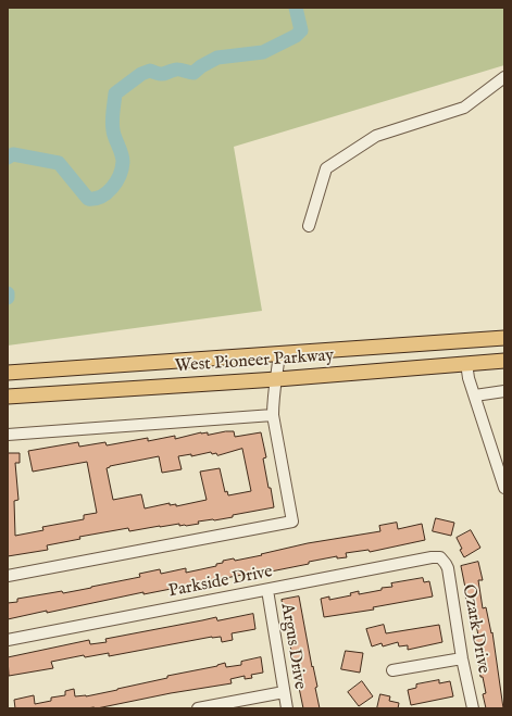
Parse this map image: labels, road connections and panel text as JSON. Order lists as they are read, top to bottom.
{
  "streets": {
    "main road": ["West Pioneer Parkway"],
    "street": ["Parkside Drive", "Ozark Drive", "Argus Drive"]
  },
  "crossings": [
    ["Parkside Drive", "Ozark Drive"],
    ["Parkside Drive", "Argus Drive"]
  ]
}
